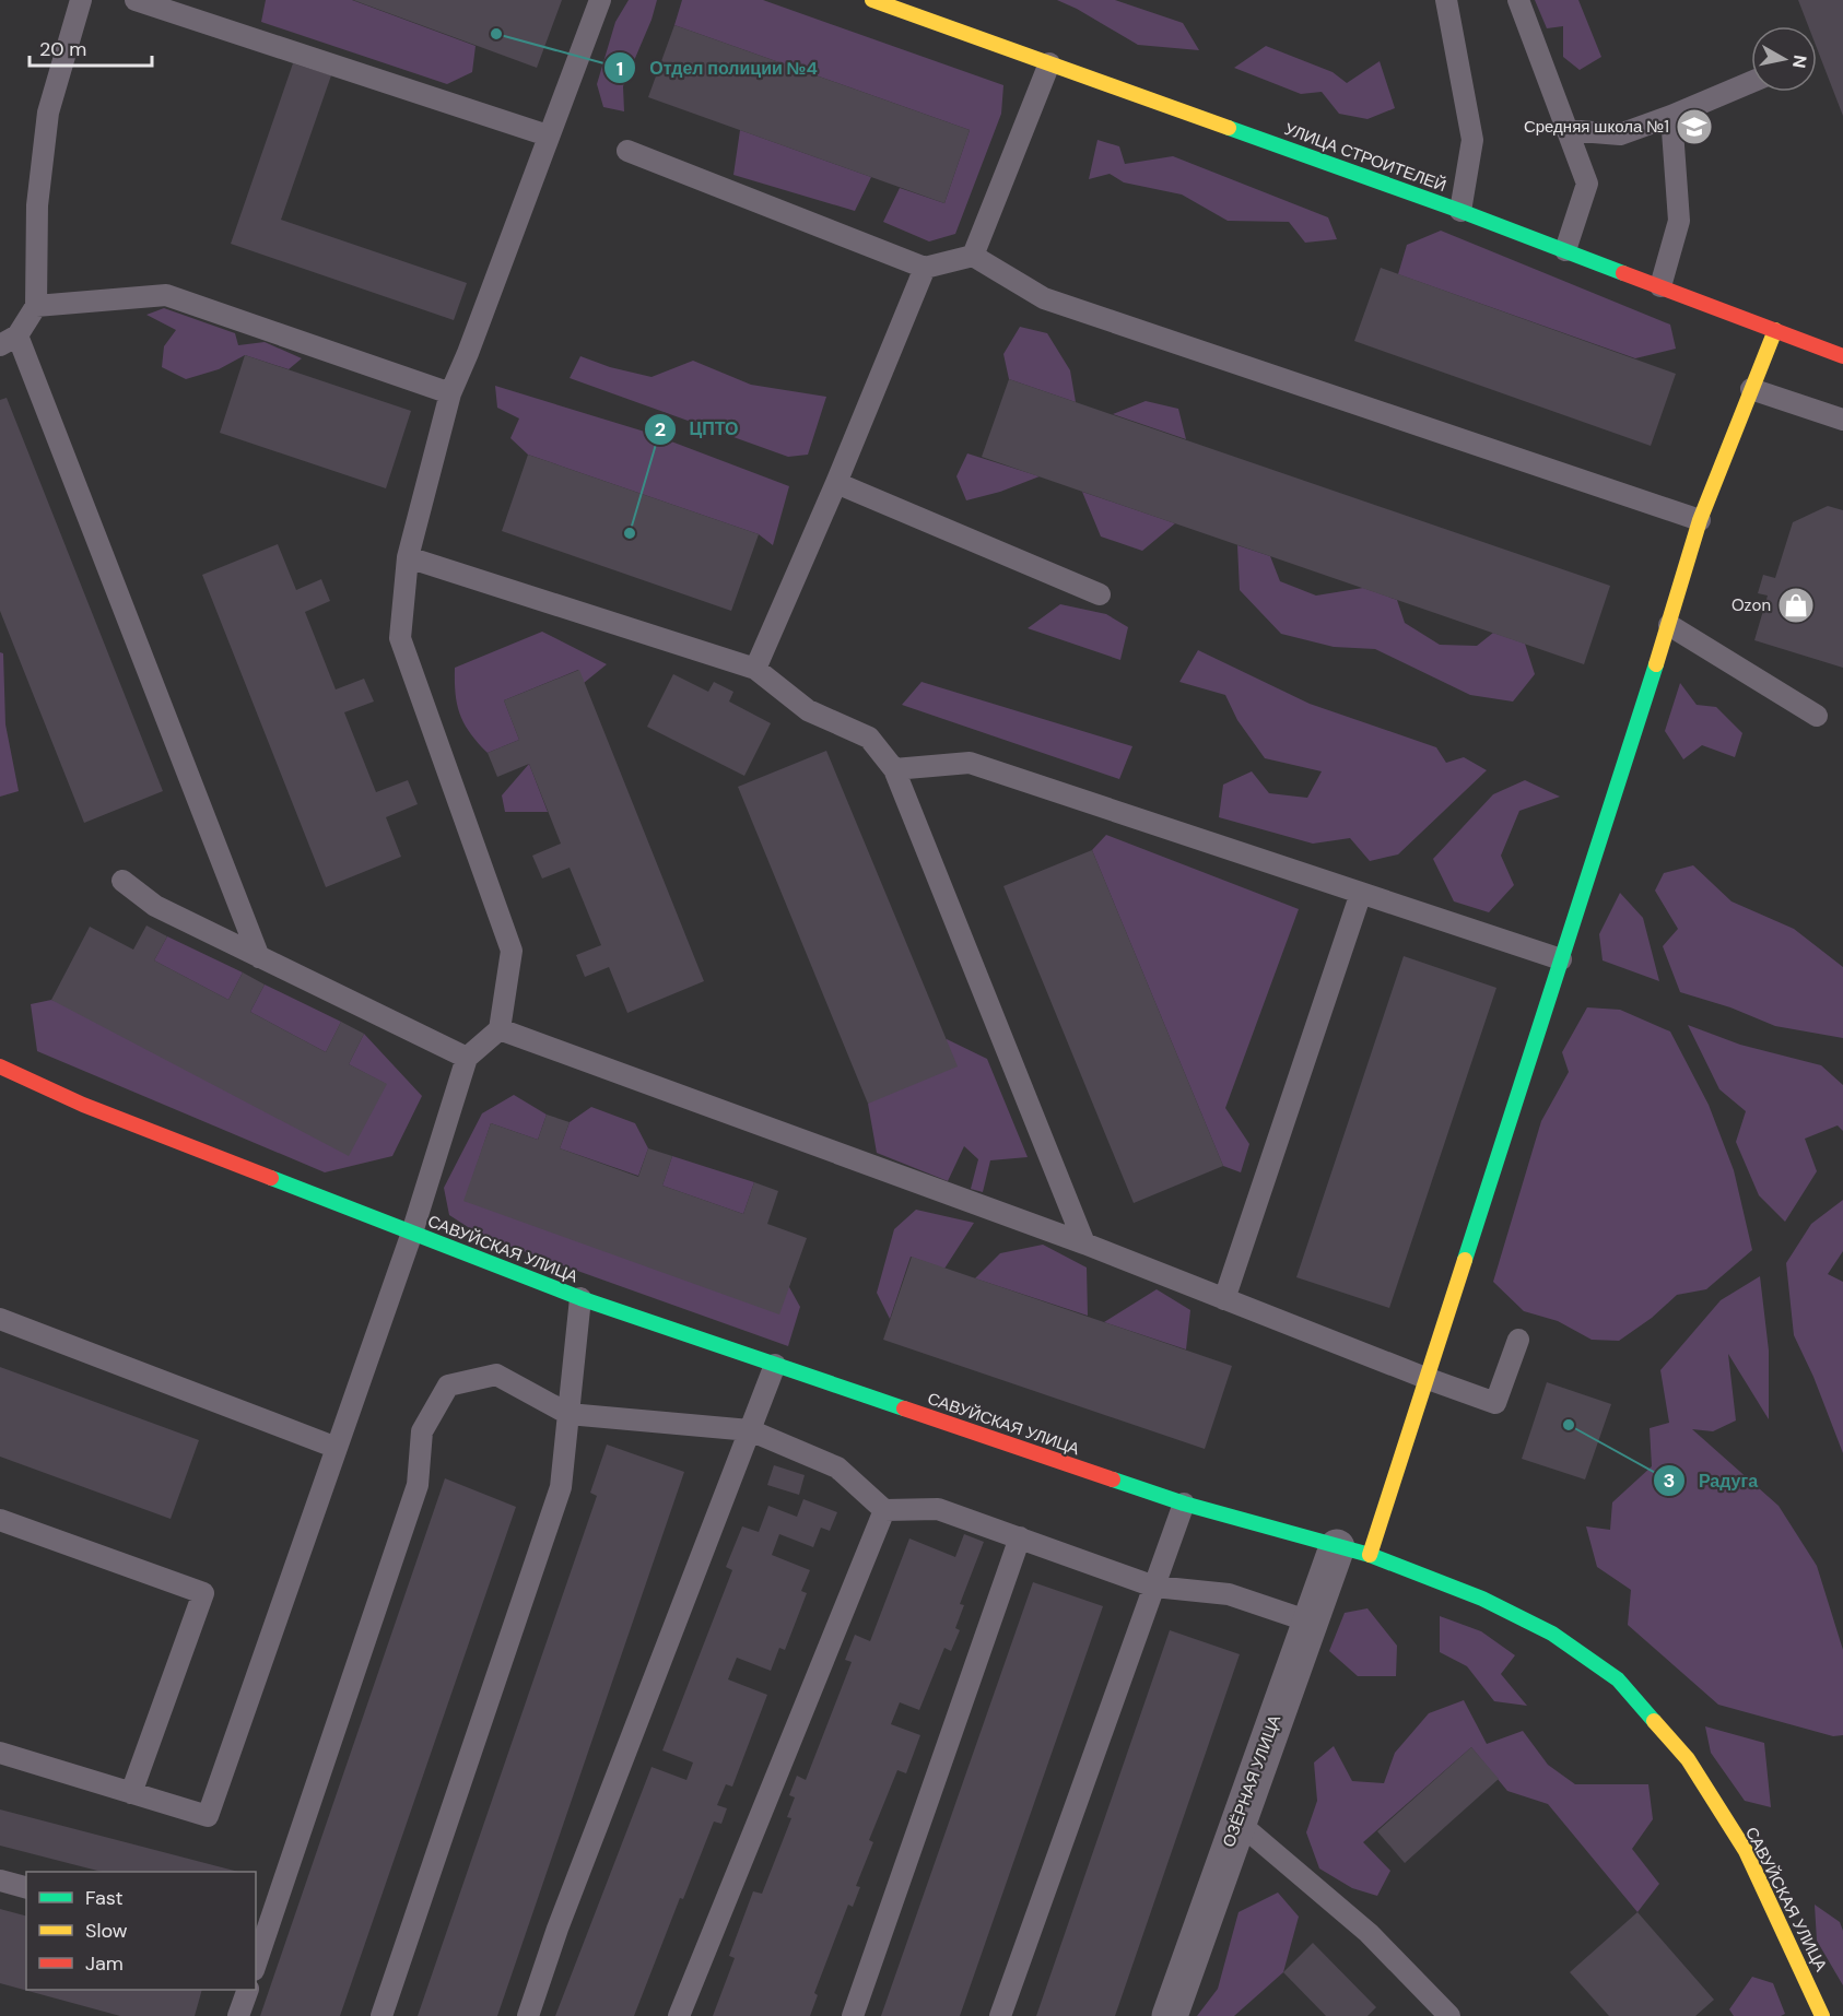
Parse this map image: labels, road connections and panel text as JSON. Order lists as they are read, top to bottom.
{
  "streets": {
    "street": ["УЛИЦА СТРОИТЕЛЕЙ", "САВУЙСКАЯ УЛИЦА", "ОЗЁРНАЯ УЛИЦА"]
  },
  "crossings": [
    ["САВУЙСКАЯ УЛИЦА", "ОЗЁРНАЯ УЛИЦА"]
  ],
  "places": {
    "other": ["Отдел полиции №4", "ЦПТО", "Радуга"],
    "school or university": ["Средняя школа №1"],
    "shop": ["Ozon"]
  },
  "legend": ["Fast", "Slow", "Jam"],
  "scale_bar": "20 m",
  "north": "right"
}
